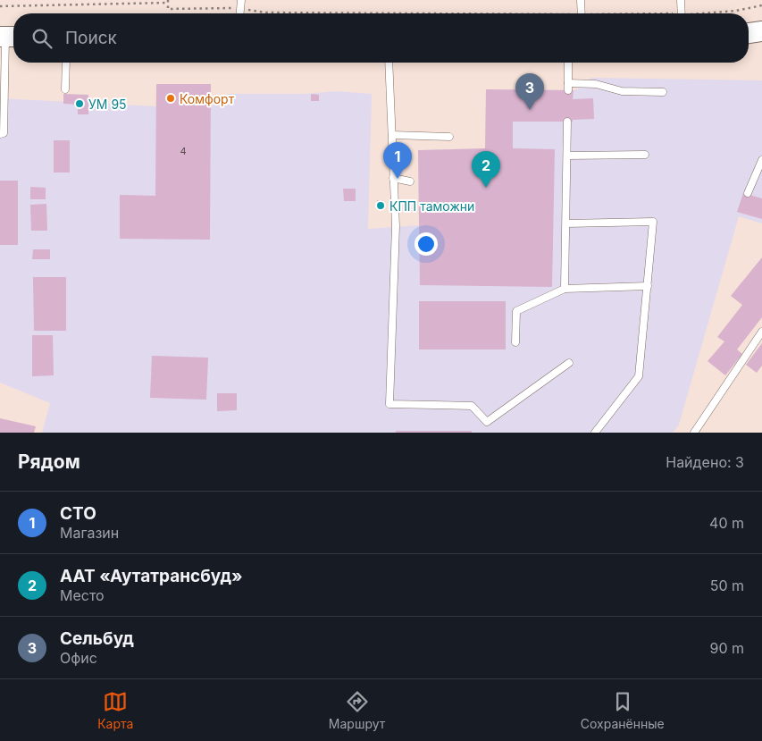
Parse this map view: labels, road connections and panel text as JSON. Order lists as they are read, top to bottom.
{
  "places": ["Комфорт", "УМ 95", "КПП таможни"],
  "house_numbers": ["4"],
  "page": {
    "search": "Поиск",
    "pins": ["3", "1", "2"],
    "heading": ["Рядом", "Найдено: 3"],
    "list": [
      {
        "mark": "1",
        "name": "СТО",
        "note": "Магазин",
        "value": "40 m"
      },
      {
        "mark": "2",
        "name": "ААТ «Аутатрансбуд»",
        "note": "Место",
        "value": "50 m"
      },
      {
        "mark": "3",
        "name": "Сельбуд",
        "note": "Офис",
        "value": "90 m"
      }
    ],
    "nav": ["Карта", "Маршрут", "Сохранённые"]
  }
}
